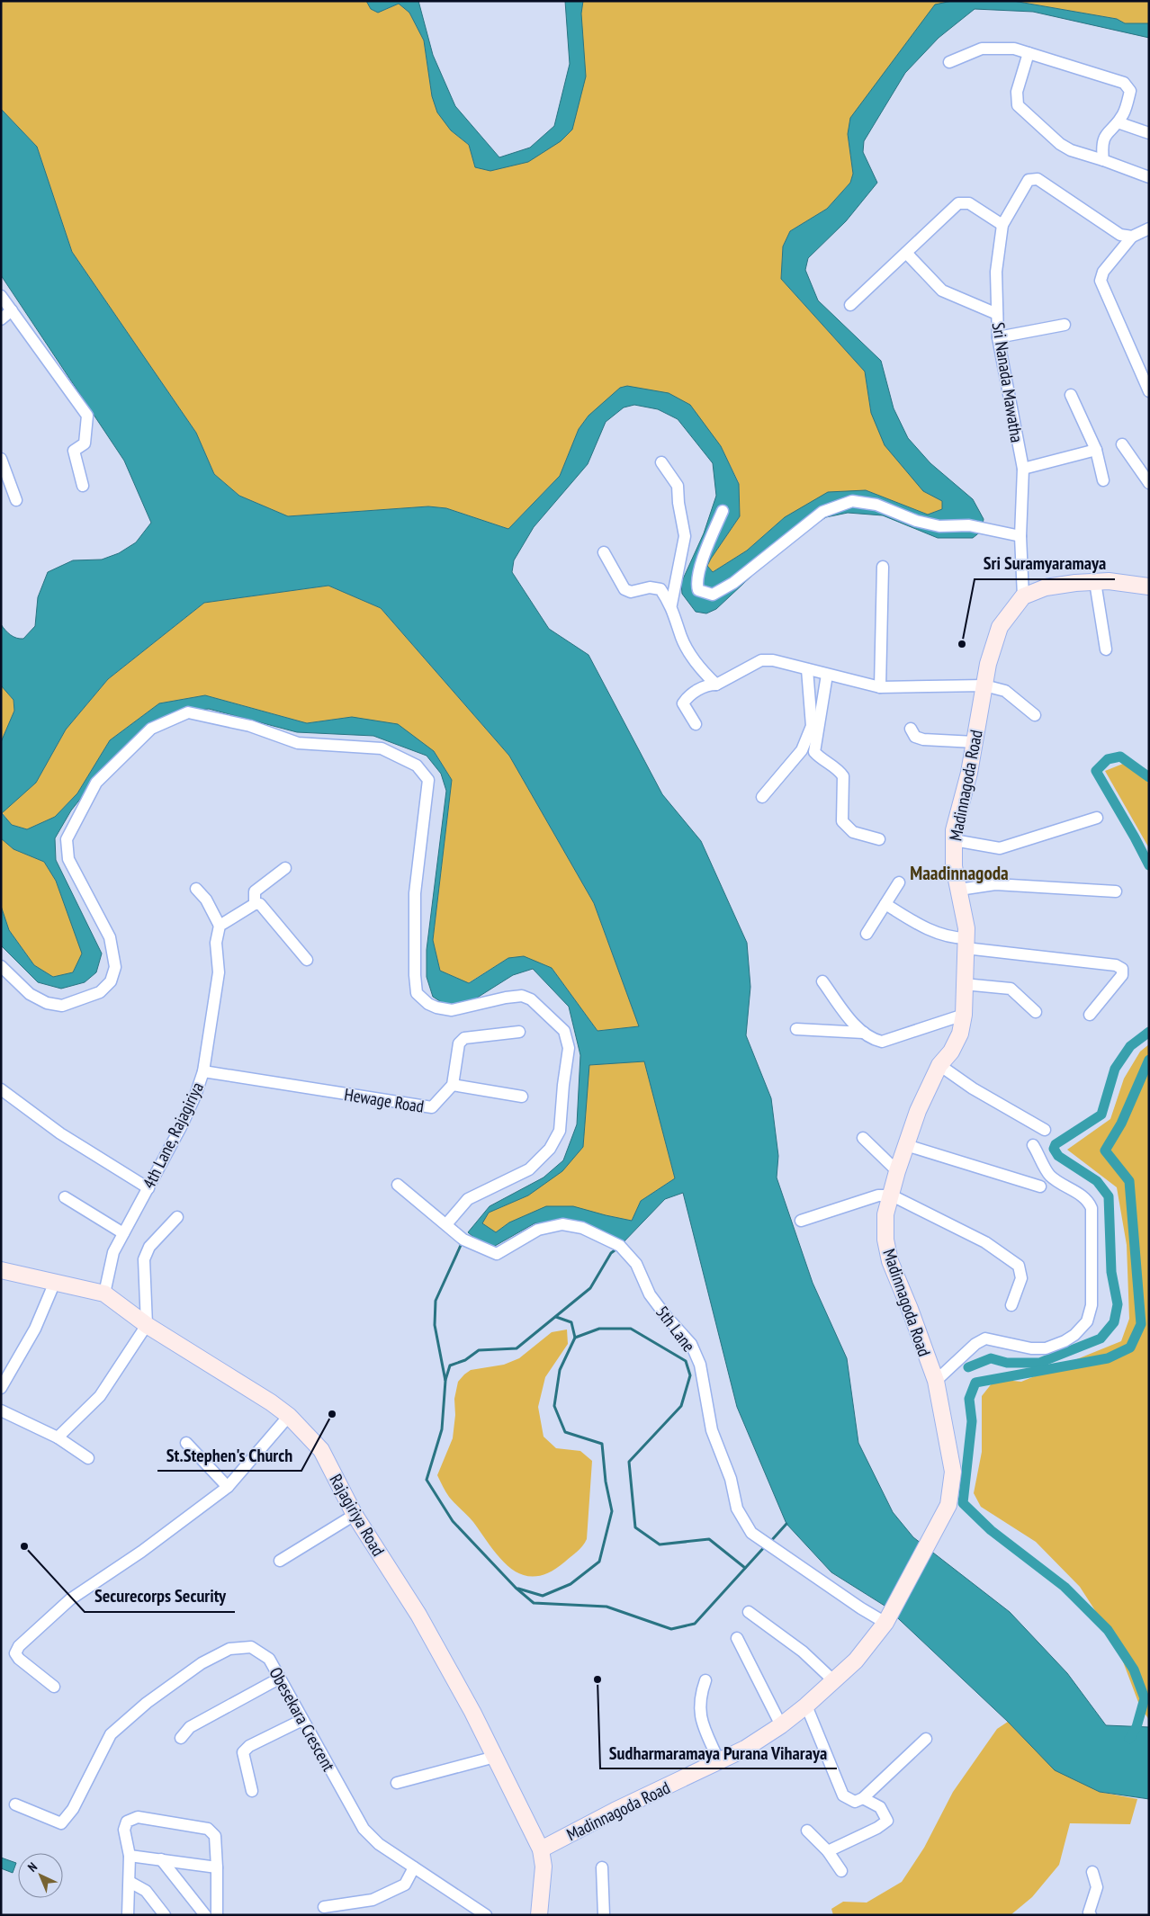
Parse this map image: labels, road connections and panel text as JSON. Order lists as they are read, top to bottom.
{
  "streets": {
    "street": [
      "Sri Nanada Mawatha",
      "Madinnagoda Road",
      "Hewage Road",
      "4th Lane, Rajagiriya",
      "5th Lane",
      "Rajagiriya Road",
      "Obesekara Crescent"
    ]
  },
  "crossings": [
    ["Sri Nanada Mawatha", "Madinnagoda Road"],
    ["Madinnagoda Road", "5th Lane"],
    ["Madinnagoda Road", "Rajagiriya Road"],
    ["Hewage Road", "4th Lane, Rajagiriya"],
    ["4th Lane, Rajagiriya", "Rajagiriya Road"]
  ],
  "districts": ["Maadinnagoda"],
  "places": [
    "Sri Suramyaramaya",
    "St.Stephen's Church",
    "Securecorps Security",
    "Sudharmaramaya Purana Viharaya"
  ],
  "north": "top left"
}
